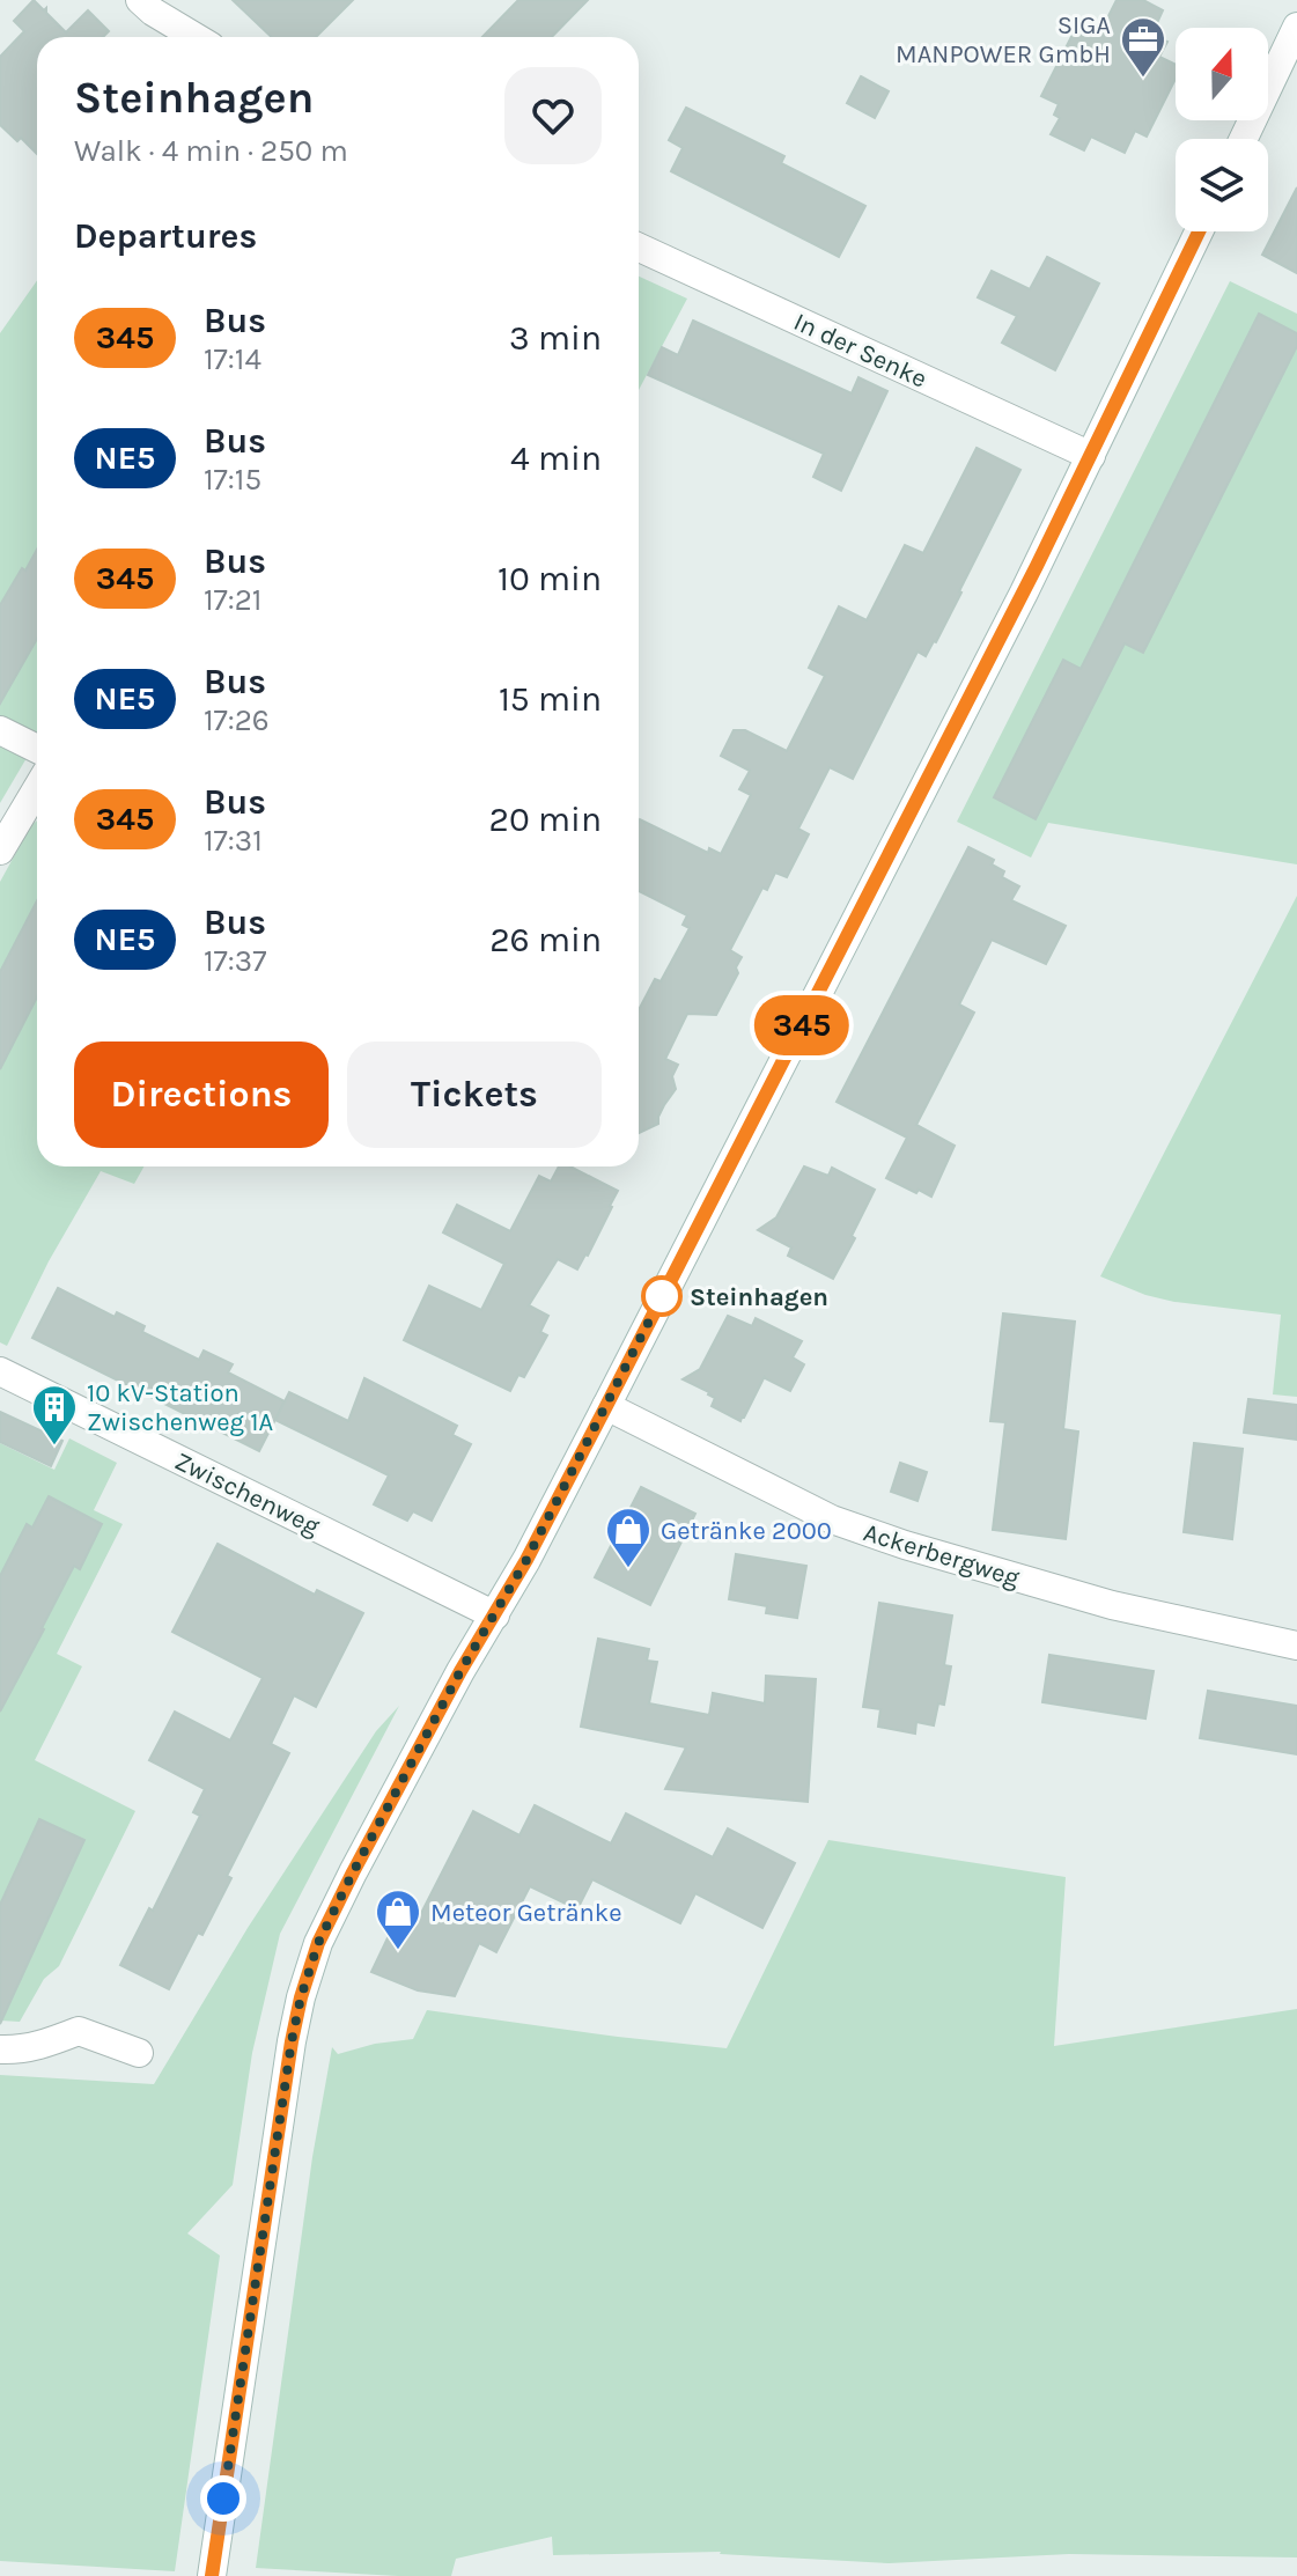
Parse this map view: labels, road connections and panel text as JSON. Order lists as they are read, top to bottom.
{
  "streets": {
    "street": ["In der Senke", "Zwischenweg", "Ackerbergweg"]
  },
  "places": {
    "office": ["SIGA MANPOWER GmbH"],
    "other": ["Steinhagen"],
    "building": ["10 kV-Station Zwischenweg 1A"],
    "shop": ["Getränke 2000", "Meteor Getränke"]
  },
  "lines": ["bus line 345"],
  "north": "top",
  "page": {
    "on_map": "345",
    "heading": [
      ["Steinhagen", "Walk · 4 min · 250 m"],
      "Departures"
    ],
    "list": [
      {
        "mark": "345",
        "name": "Bus",
        "note": "17:14",
        "value": "3 min"
      },
      {
        "mark": "NE5",
        "name": "Bus",
        "note": "17:15",
        "value": "4 min"
      },
      {
        "mark": "345",
        "name": "Bus",
        "note": "17:21",
        "value": "10 min"
      },
      {
        "mark": "NE5",
        "name": "Bus",
        "note": "17:26",
        "value": "15 min"
      },
      {
        "mark": "345",
        "name": "Bus",
        "note": "17:31",
        "value": "20 min"
      },
      {
        "mark": "NE5",
        "name": "Bus",
        "note": "17:37",
        "value": "26 min"
      }
    ],
    "buttons": ["Directions", "Tickets"]
  }
}
